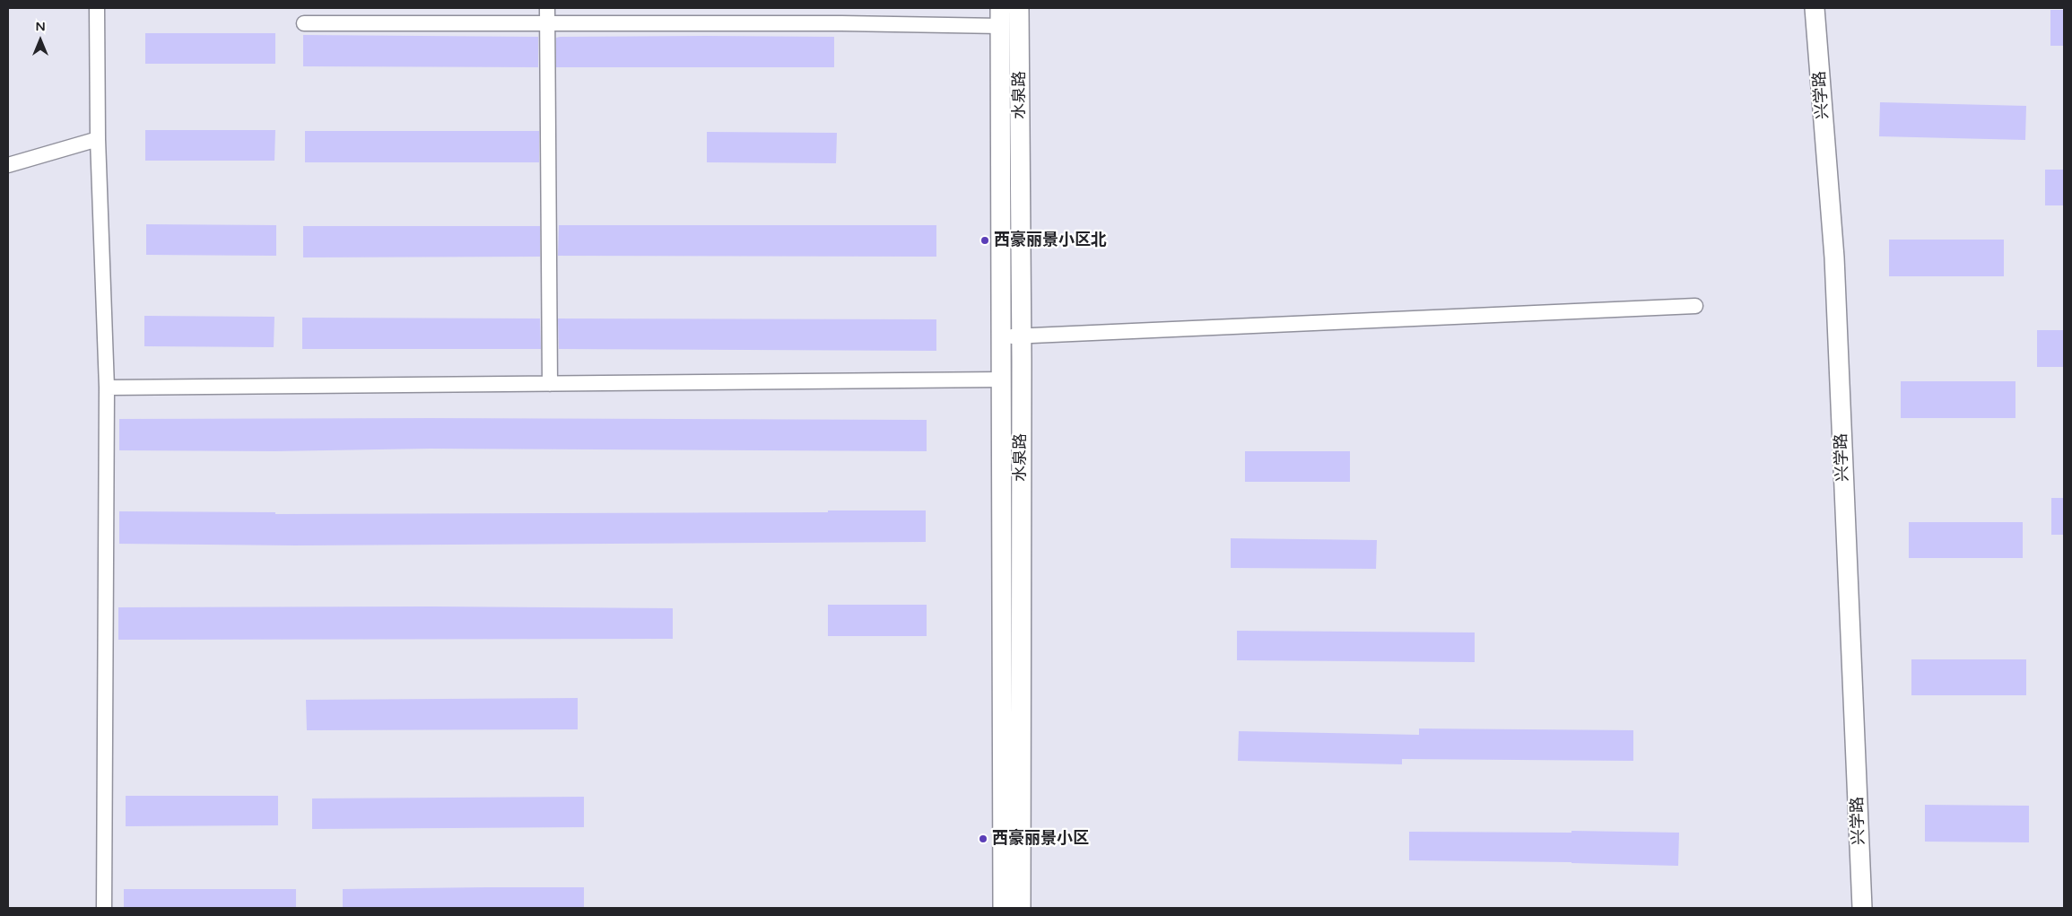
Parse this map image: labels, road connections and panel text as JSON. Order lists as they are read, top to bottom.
{
  "streets": {
    "main road": ["水泉路", "兴学路"]
  },
  "places": ["西豪丽景小区北", "西豪丽景小区"],
  "north": "top"
}
